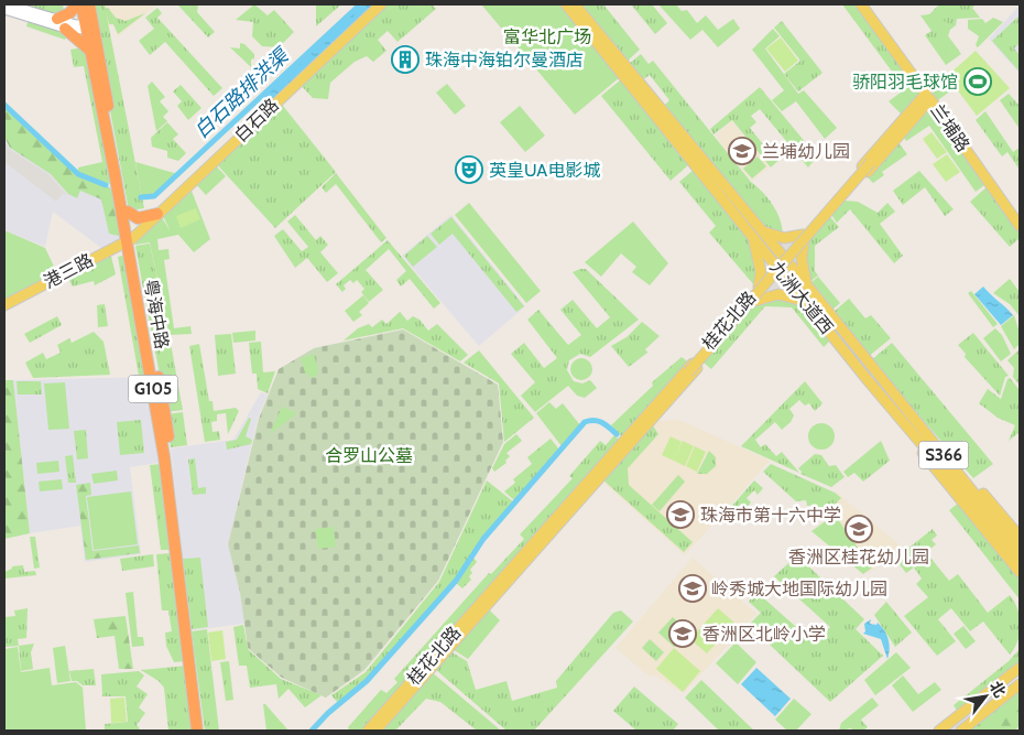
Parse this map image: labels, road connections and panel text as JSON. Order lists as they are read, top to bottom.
{
  "streets": {
    "highway": ["粤海中路", "G105"],
    "main road": [
      "白石路",
      "兰埔路",
      "港三路",
      "九洲大道西",
      "桂花北路",
      "S366"
    ]
  },
  "crossings": [
    ["白石路", "港三路"],
    ["白石路", "粤海中路"],
    ["港三路", "粤海中路"],
    ["九洲大道西", "S366"]
  ],
  "water": ["白石路排洪渠"],
  "parks": ["富华北广场", "合罗山公墓"],
  "places": {
    "building": ["珠海中海铂尔曼酒店"],
    "sports": ["骄阳羽毛球馆"],
    "school or university": [
      "兰埔幼儿园",
      "珠海市第十六中学",
      "香洲区桂花幼儿园",
      "岭秀城大地国际幼儿园",
      "香洲区北岭小学"
    ],
    "theatre": ["英皇UA电影城"]
  },
  "north": "top right"
}
